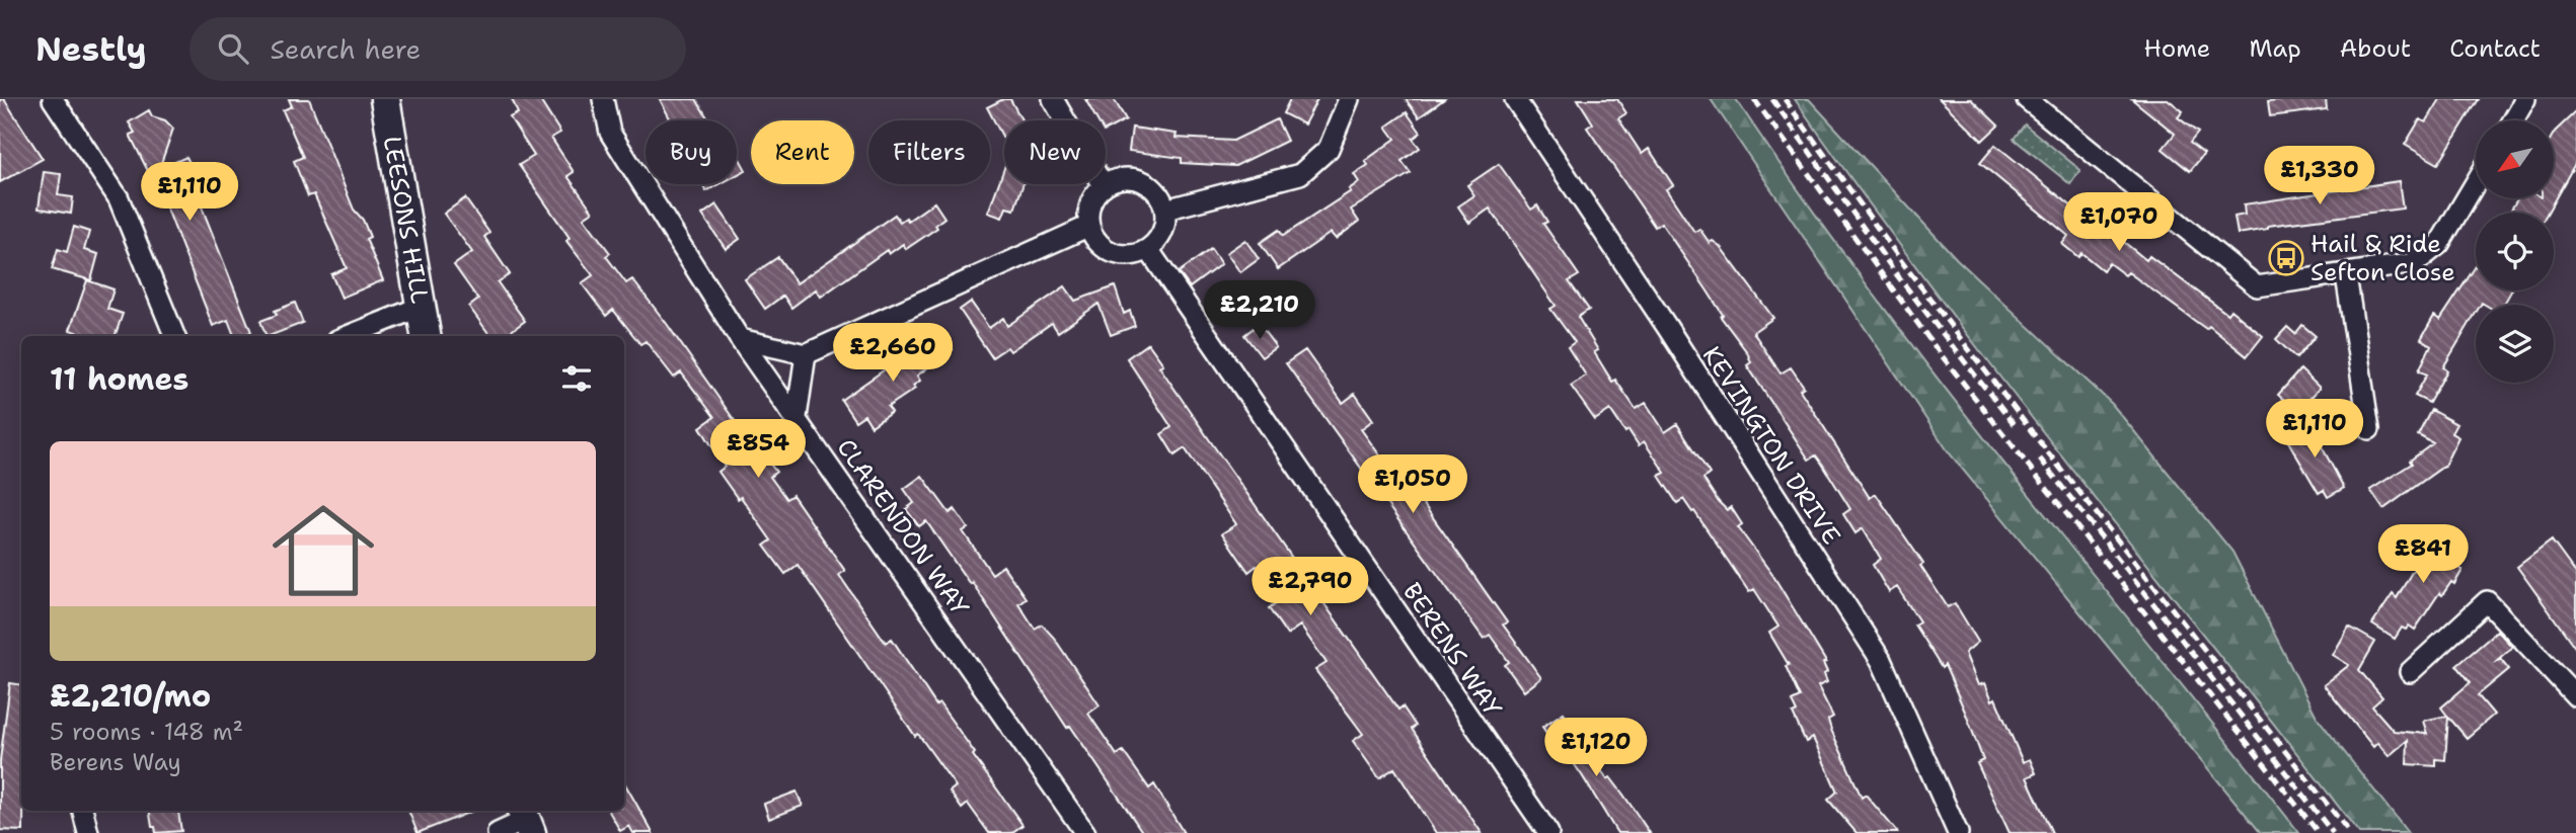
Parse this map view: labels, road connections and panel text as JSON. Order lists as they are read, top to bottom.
{
  "streets": {
    "street": [
      "LEESONS HILL",
      "KEVINGTON DRIVE",
      "CLARENDON WAY",
      "BERENS WAY"
    ]
  },
  "places": {
    "bus stop": ["Hail & Ride Sefton Close"]
  },
  "north": "bottom left",
  "page": {
    "header": "Nestly",
    "search": "Search here",
    "nav": [
      "Home",
      "Map",
      "About",
      "Contact"
    ],
    "chip": [
      "Buy",
      "Rent",
      "Filters",
      "New"
    ],
    "price": [
      "£1,330",
      "£1,110",
      "£1,070",
      "£2,210",
      "£2,660",
      "£1,110",
      "£854",
      "£1,050",
      "£841",
      "£2,790",
      "£1,120"
    ],
    "heading": "11 homes",
    "list": [
      {
        "name": "£2,210/mo",
        "note": "5 rooms · 148 m² · Berens Way"
      }
    ]
  }
}
